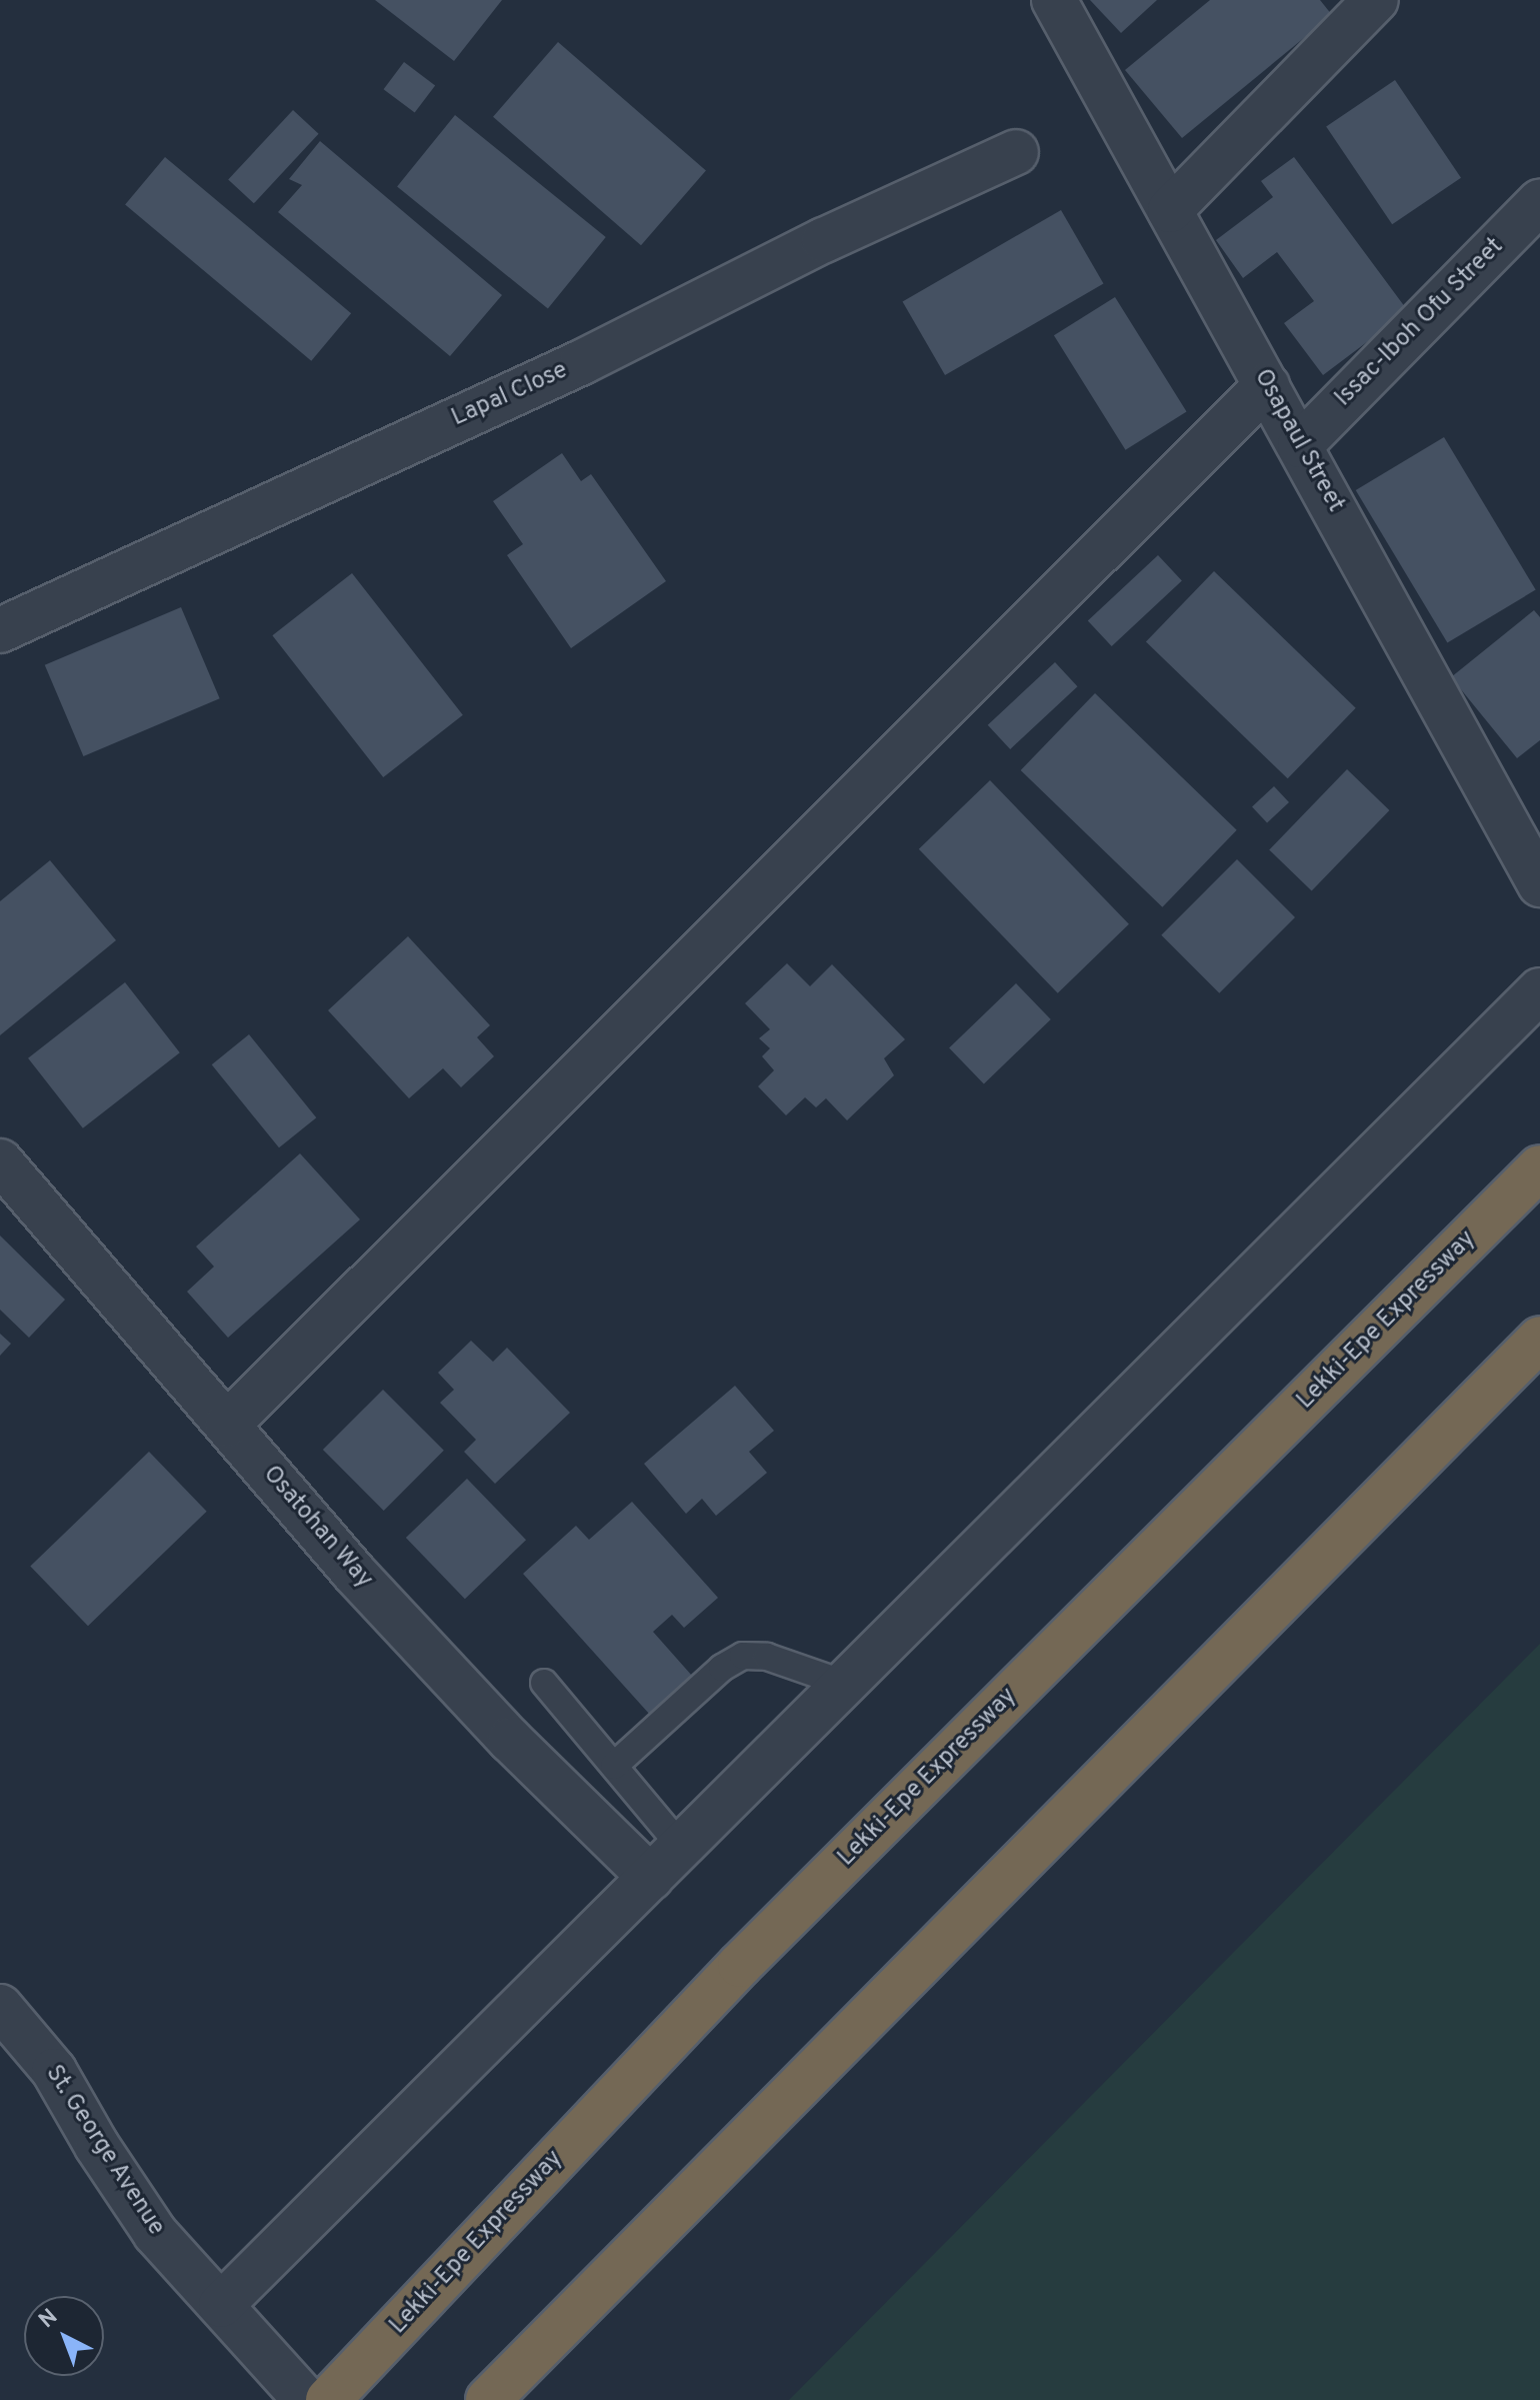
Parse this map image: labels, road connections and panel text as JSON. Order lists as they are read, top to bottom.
{
  "streets": {
    "highway": ["Lekki-Epe Expressway"],
    "street": [
      "Issac-Iboh Ofu Street",
      "Lapal Close",
      "Osapaul Street",
      "Osatohan Way",
      "St. George Avenue"
    ]
  },
  "crossings": [
    ["Issac-Iboh Ofu Street", "Osapaul Street"]
  ],
  "north": "top left"
}
